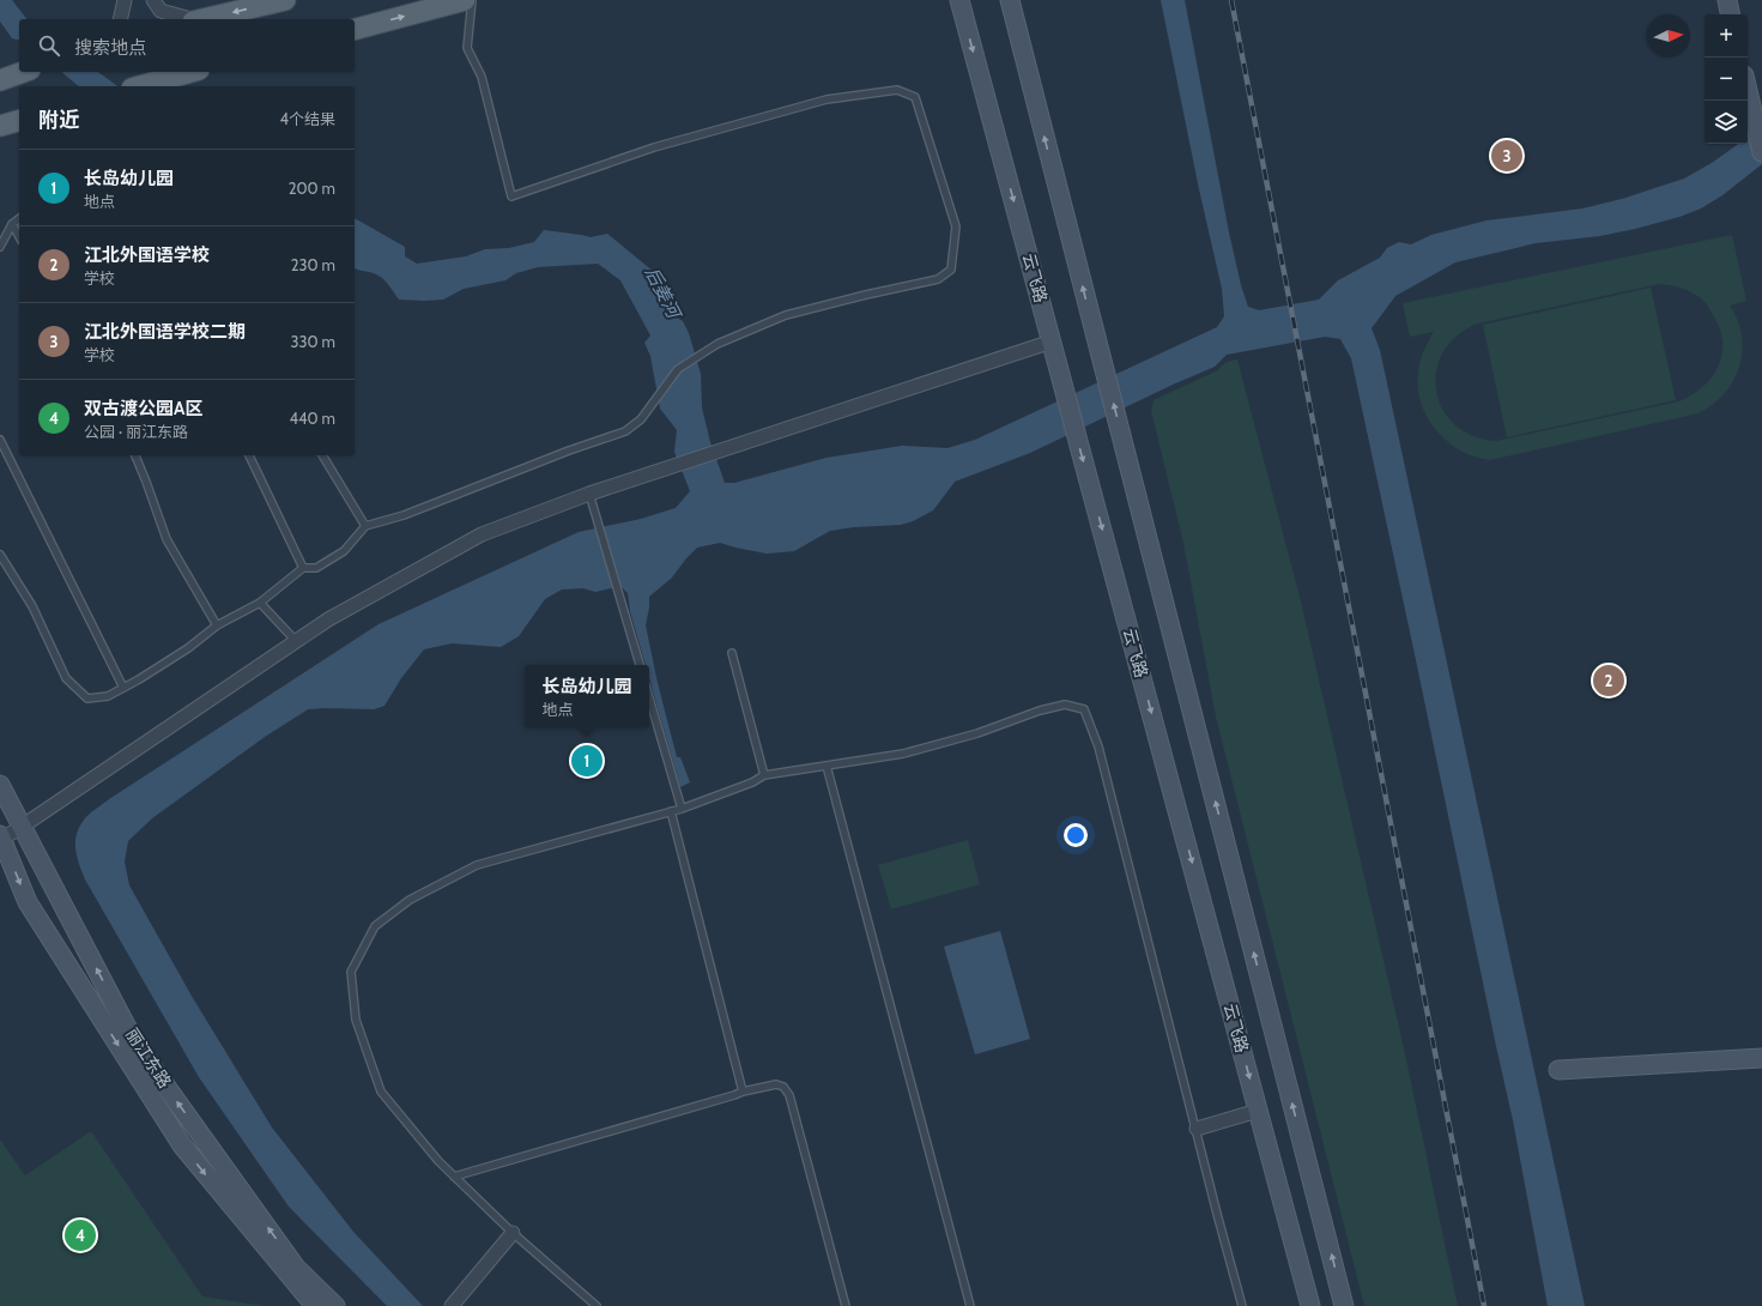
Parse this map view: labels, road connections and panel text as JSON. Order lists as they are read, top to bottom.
{
  "streets": {
    "main road": ["云飞路", "丽江东路"]
  },
  "water": ["后姜河"],
  "north": "right",
  "page": {
    "map_buttons": ["+", "−"],
    "search": "搜索地点",
    "heading": ["附近", "4个结果"],
    "pins": [
      "3",
      "2",
      "1",
      "4"
    ],
    "list": [
      {
        "mark": "1",
        "name": "长岛幼儿园",
        "note": "地点",
        "value": "200 m"
      },
      {
        "mark": "2",
        "name": "江北外国语学校",
        "note": "学校",
        "value": "230 m"
      },
      {
        "mark": "3",
        "name": "江北外国语学校二期",
        "note": "学校",
        "value": "330 m"
      },
      {
        "mark": "4",
        "name": "双古渡公园A区",
        "note": "公园 · 丽江东路",
        "value": "440 m"
      }
    ],
    "popup": ["长岛幼儿园", "地点"]
  }
}
